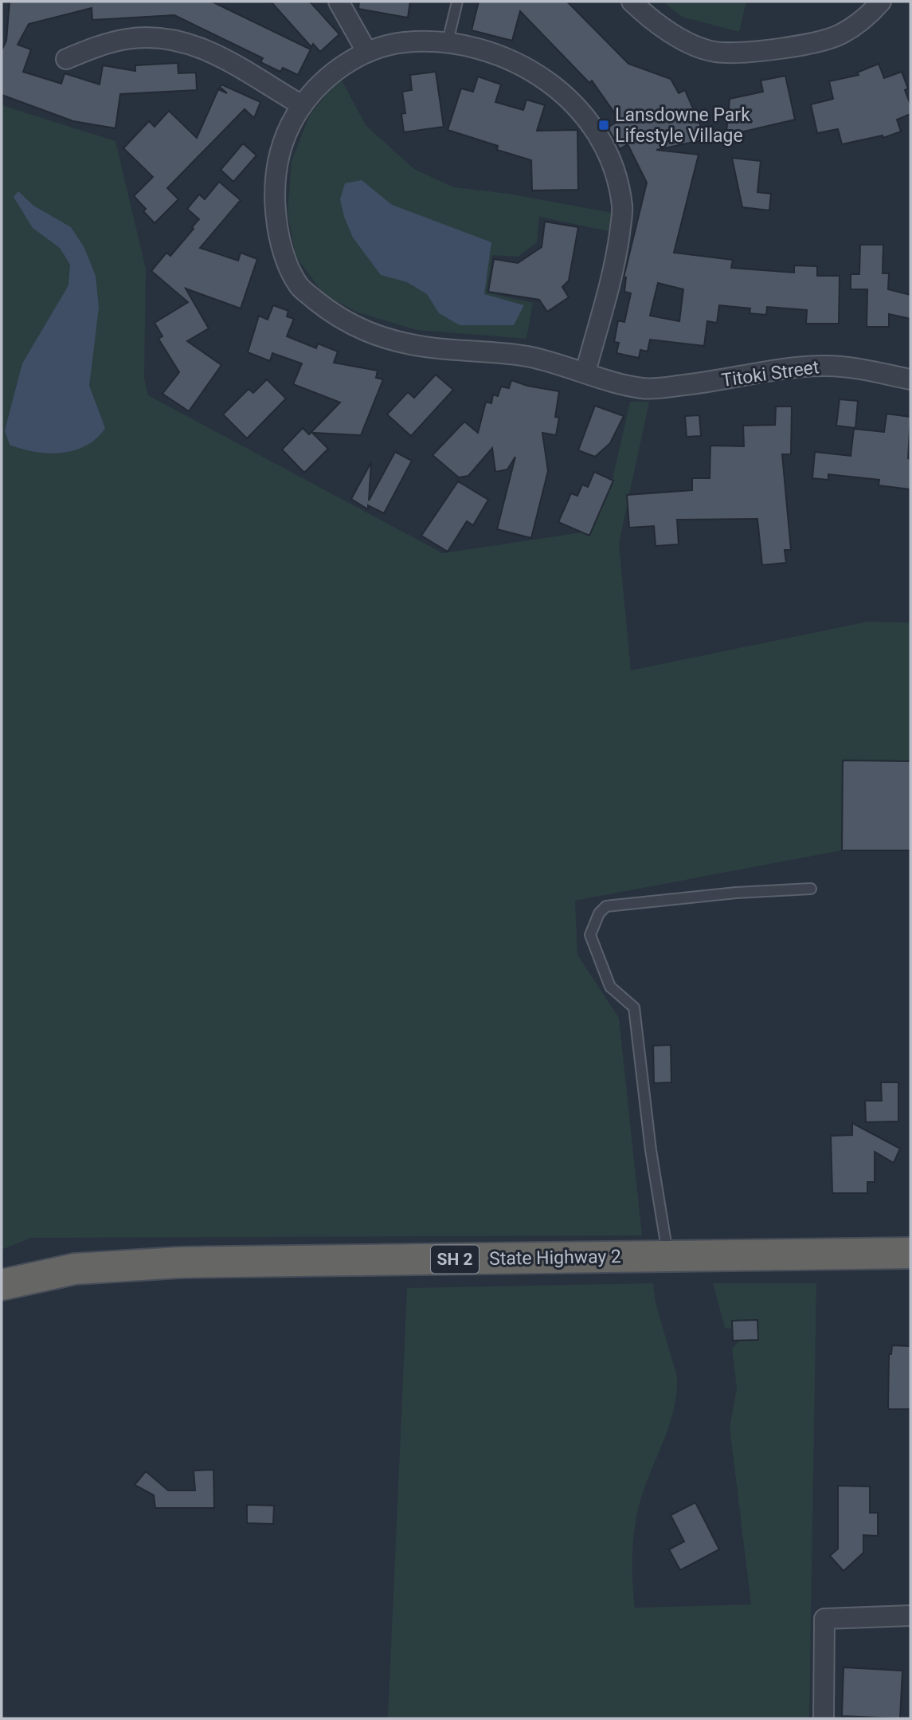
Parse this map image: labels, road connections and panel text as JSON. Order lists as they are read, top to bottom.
{
  "streets": {
    "highway": ["State Highway 2", "SH 2"],
    "street": ["Titoki Street"]
  },
  "places": {
    "transit": ["Lansdowne Park Lifestyle Village"]
  }
}
